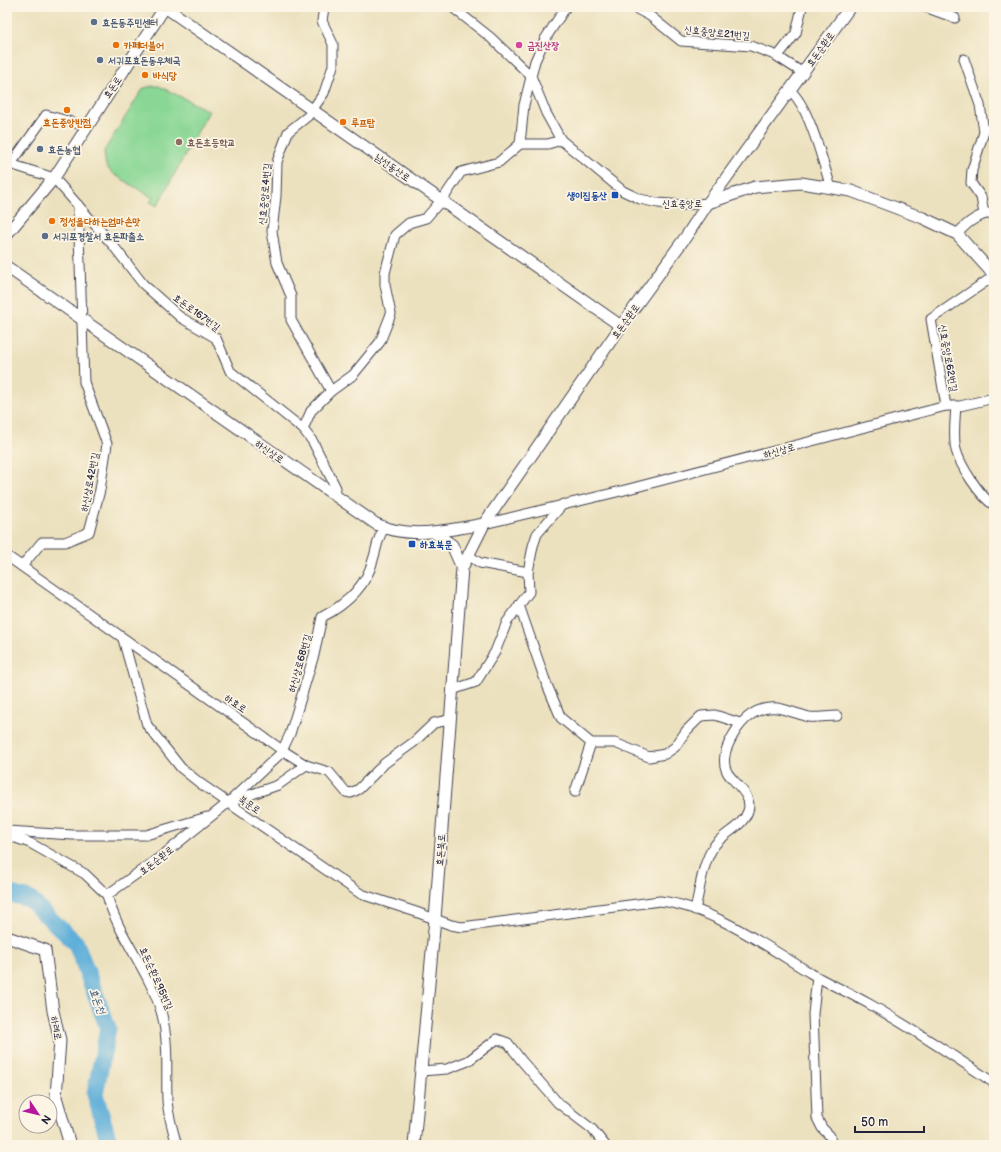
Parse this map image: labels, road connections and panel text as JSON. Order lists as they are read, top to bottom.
{
  "streets": {
    "street": [
      "신효중앙로21번길",
      "효돈순환로",
      "효돈로",
      "남선동산로",
      "신효중앙로4번길",
      "신효중앙로",
      "효돈로167번길",
      "신효중앙로62번길",
      "하신상로",
      "하신상로42번길",
      "하신상로68번길",
      "하효로",
      "북문로",
      "효돈북로",
      "효돈순환로95번길",
      "하례로"
    ]
  },
  "crossings": [
    ["신효중앙로21번길", "효돈순환로"],
    ["효돈순환로", "남선동산로"],
    ["효돈순환로", "신효중앙로"],
    ["효돈순환로", "하신상로"],
    ["효돈순환로", "하신상로68번길"],
    ["효돈순환로", "하효로"],
    ["효돈순환로", "북문로"],
    ["효돈순환로", "효돈북로"],
    ["효돈순환로", "효돈순환로95번길"],
    ["효돈로", "남선동산로"],
    ["효돈로", "효돈로167번길"],
    ["남선동산로", "신효중앙로4번길"],
    ["신효중앙로", "신효중앙로62번길"],
    ["효돈로167번길", "하신상로"],
    ["신효중앙로62번길", "하신상로"],
    ["하신상로", "하신상로42번길"],
    ["하신상로", "하신상로68번길"],
    ["하신상로42번길", "하효로"],
    ["하신상로68번길", "하효로"],
    ["하신상로68번길", "북문로"],
    ["하효로", "북문로"],
    ["하효로", "효돈북로"],
    ["북문로", "효돈북로"]
  ],
  "water": ["효돈천"],
  "places": {
    "other": [
      "효돈동주민센터",
      "카페더불어",
      "금진산장",
      "서귀포효돈동우체국",
      "바식당",
      "효돈중앙반점",
      "루프탑",
      "효돈초등학교",
      "효돈농협",
      "정성을다하는엄마손맛",
      "서귀포경찰서 효돈파출소"
    ],
    "transit": ["생이집동산", "하효북문"]
  },
  "scale_bar": "50 m",
  "north": "bottom right"
}
